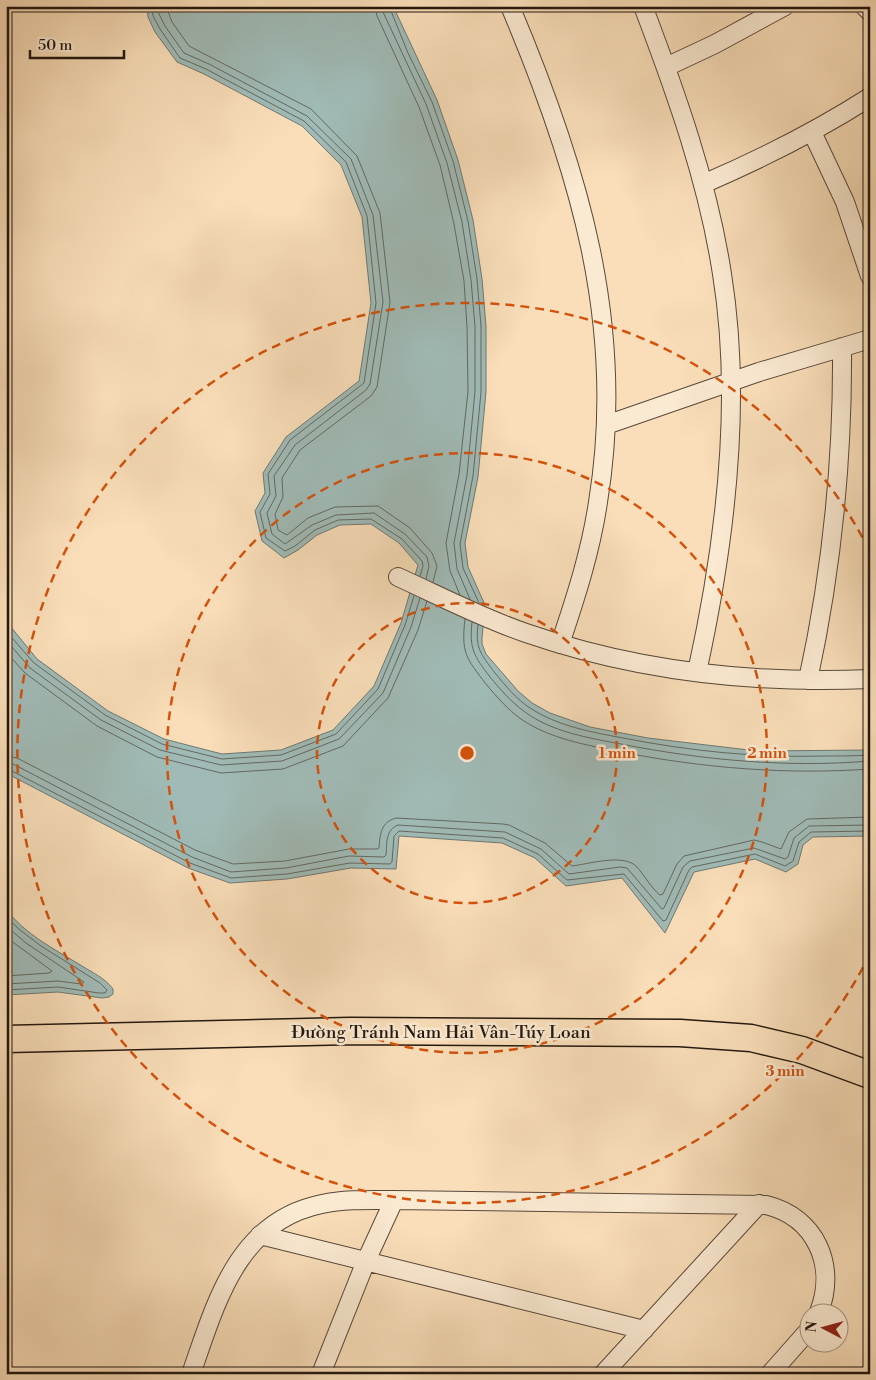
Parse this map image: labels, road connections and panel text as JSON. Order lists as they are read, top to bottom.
{
  "streets": {
    "highway": ["Đường Tránh Nam Hải Vân-Túy Loan"]
  },
  "scale_bar": "50 m",
  "north": "left",
  "rings": ["1 min", "2 min", "3 min"]
}
